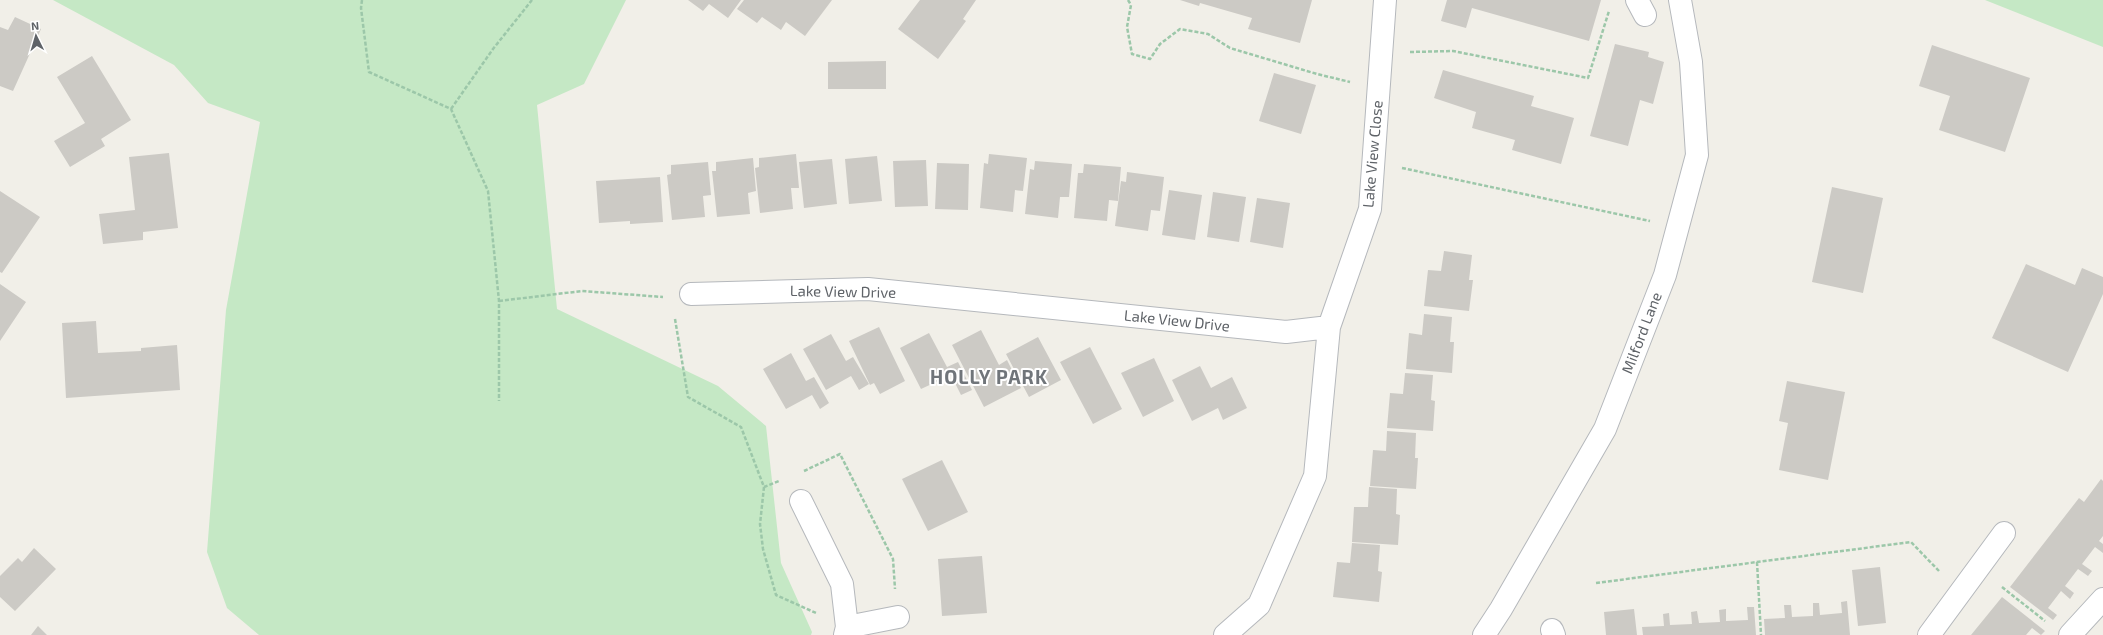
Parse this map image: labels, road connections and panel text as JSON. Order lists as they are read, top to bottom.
{
  "streets": {
    "street": ["Lake View Close", "Lake View Drive", "Milford Lane"]
  },
  "crossings": [
    ["Lake View Close", "Lake View Drive"]
  ],
  "districts": ["HOLLY PARK"],
  "north": "top"
}
